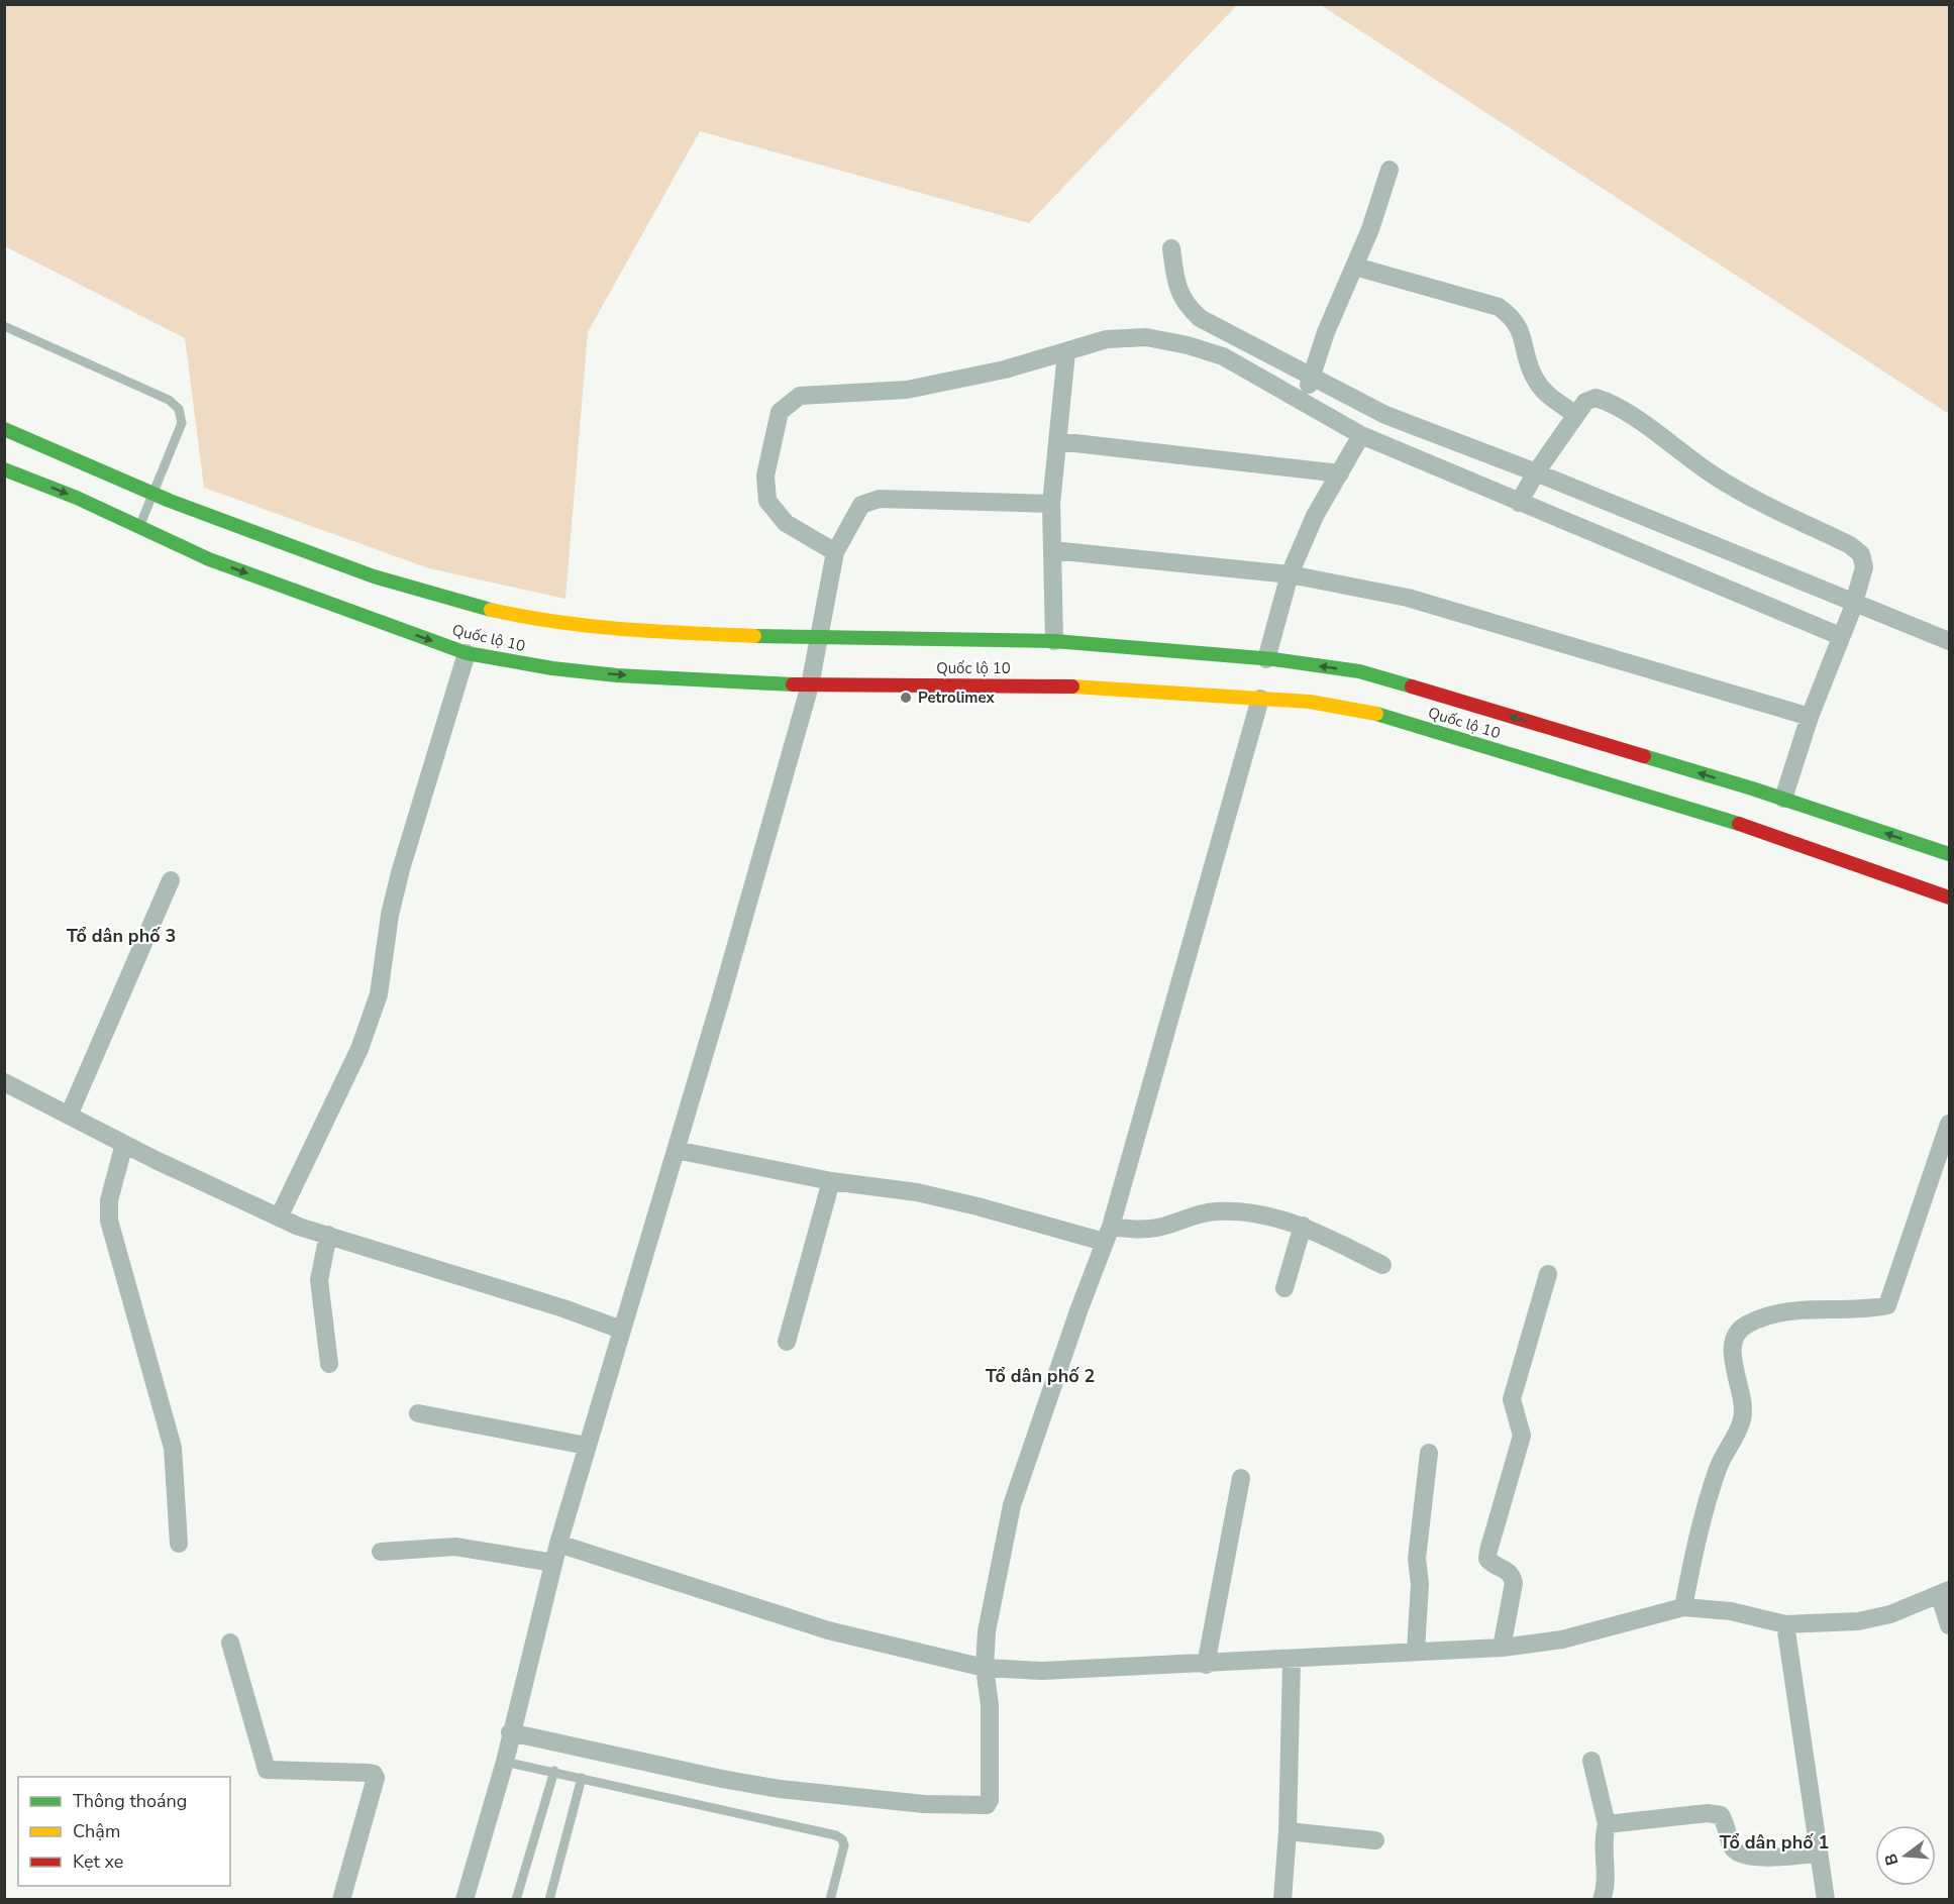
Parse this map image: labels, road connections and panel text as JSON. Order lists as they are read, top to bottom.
{
  "streets": {
    "highway": ["Quốc lộ 10"]
  },
  "districts": ["Tổ dân phố 3", "Tổ dân phố 2", "Tổ dân phố 1"],
  "places": ["Petrolimex"],
  "legend": ["Thông thoáng", "Chậm", "Kẹt xe"],
  "north": "left"
}
